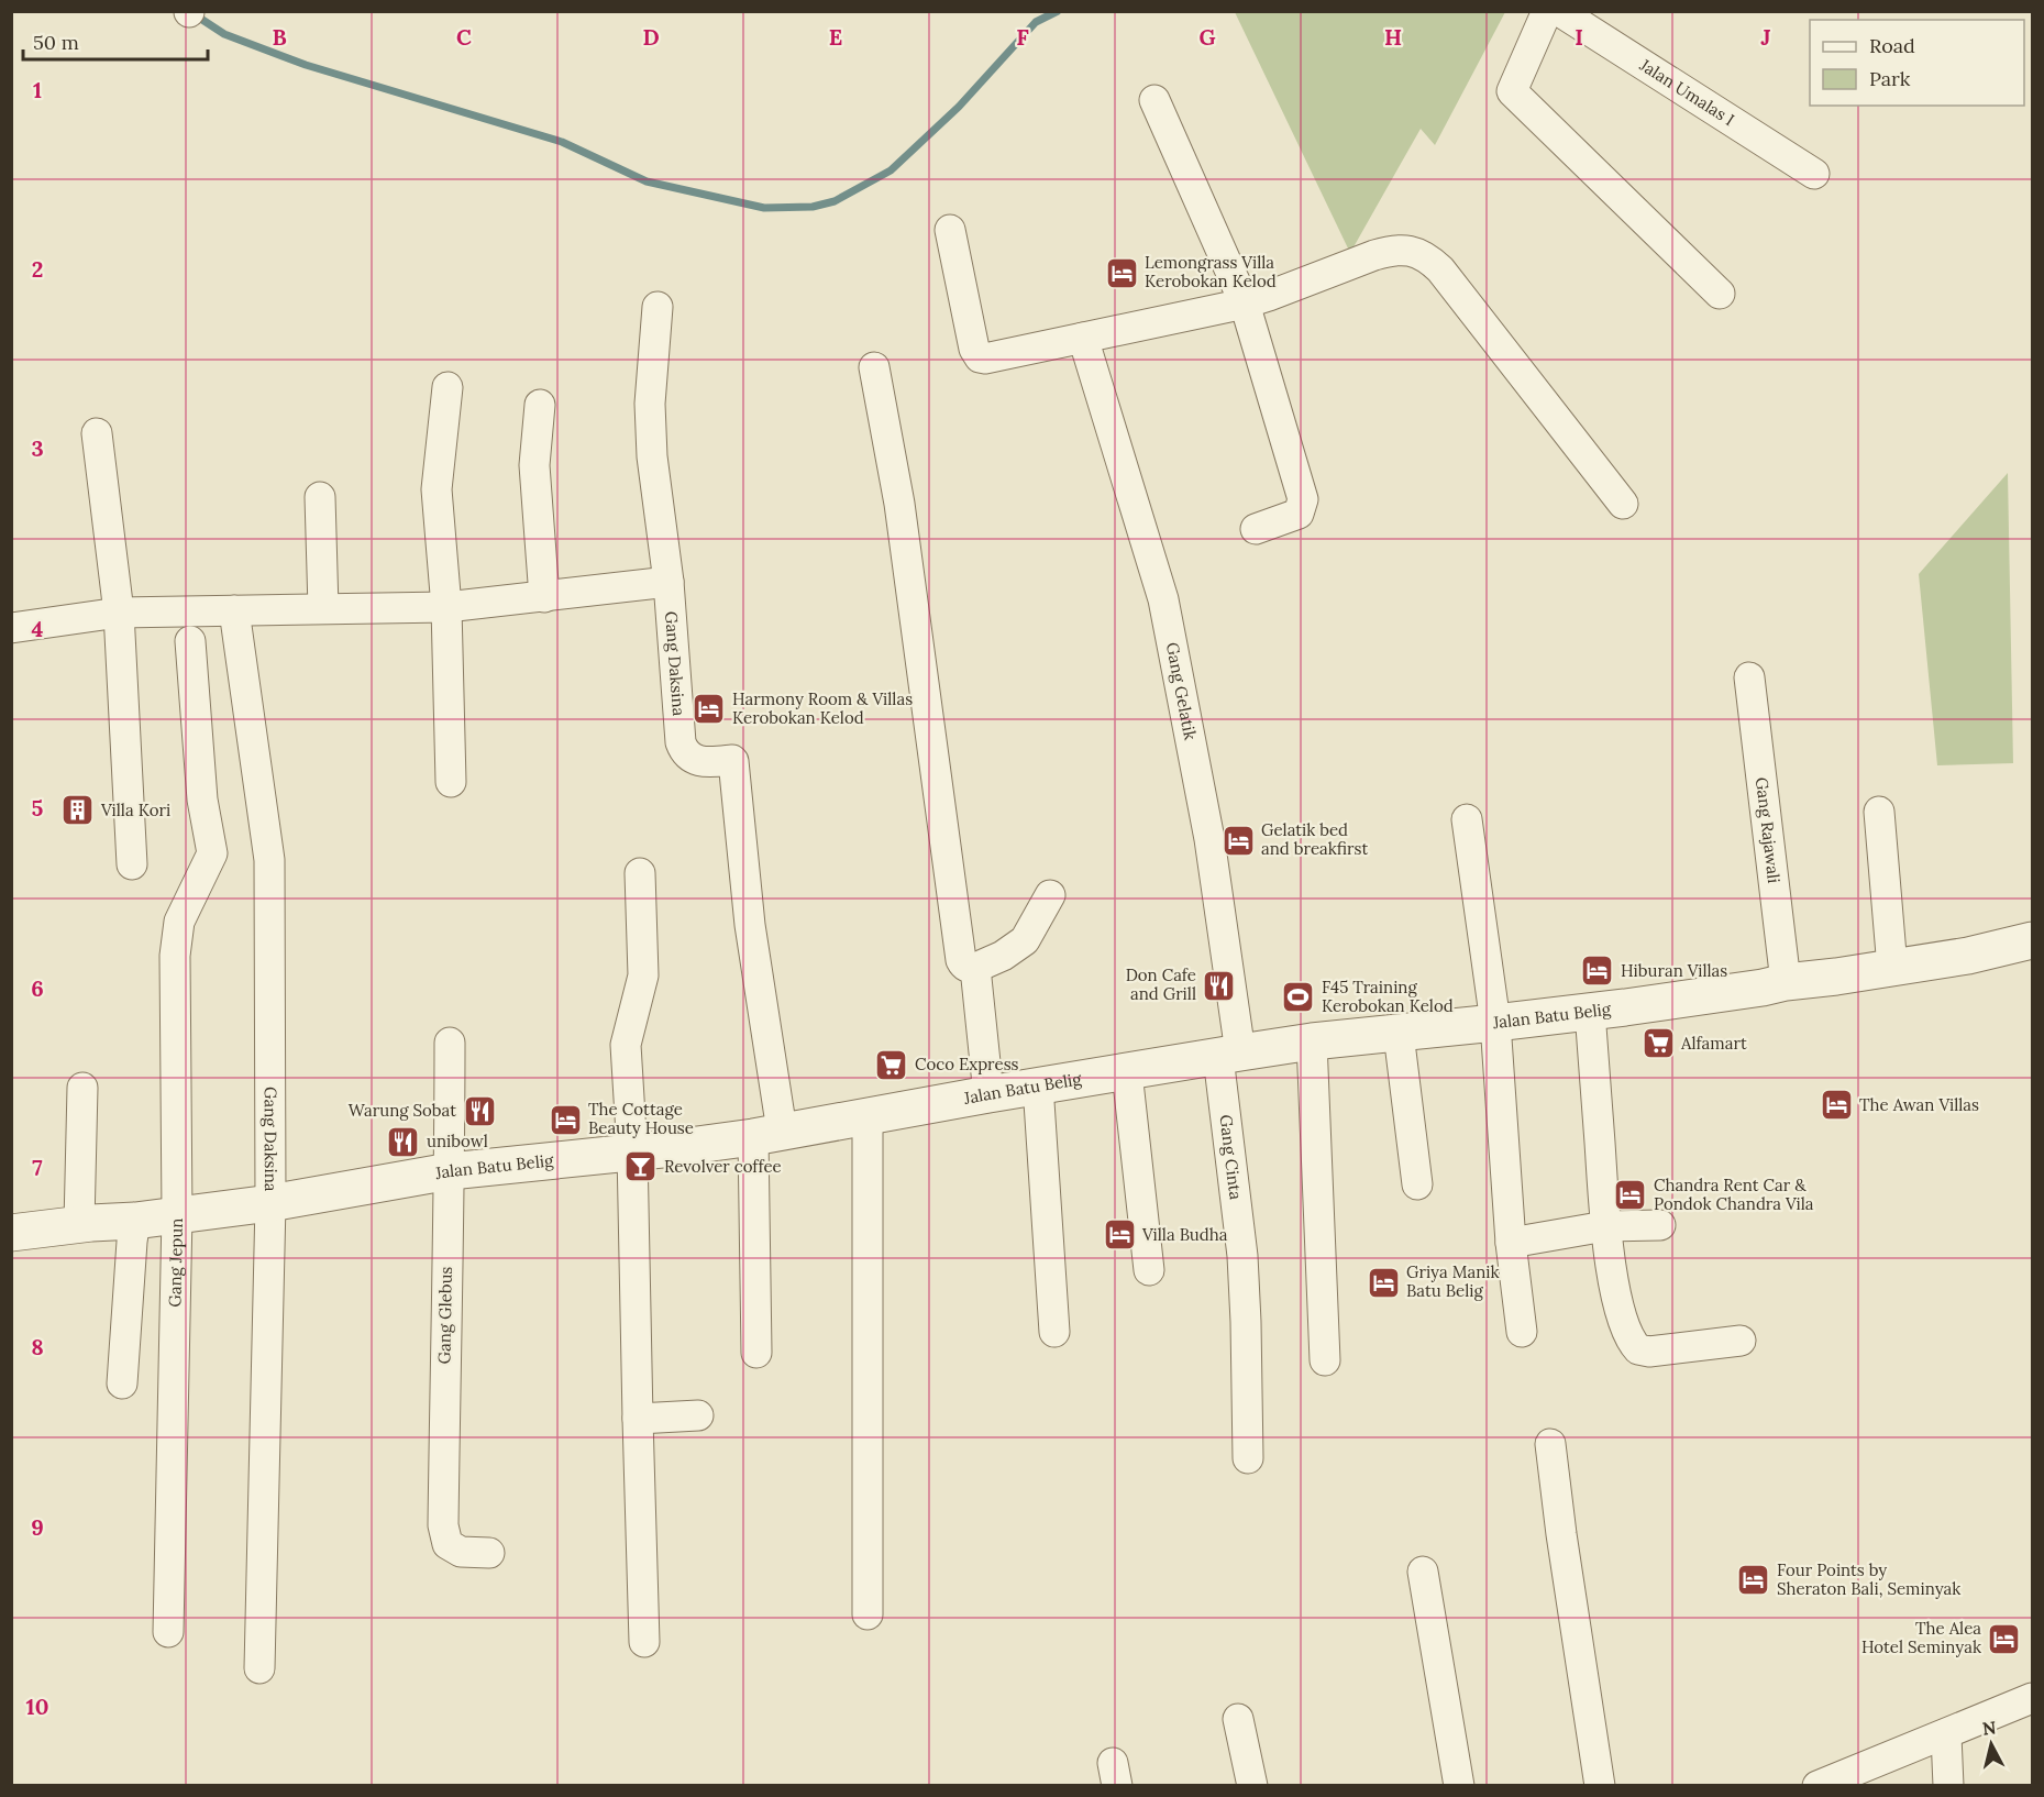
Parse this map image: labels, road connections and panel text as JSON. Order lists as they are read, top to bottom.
{
  "streets": {
    "street": [
      "Jalan Umalas I",
      "Gang Daksina",
      "Gang Gelatik",
      "Gang Rajawali",
      "Jalan Batu Belig",
      "Gang Cinta",
      "Gang Jepun",
      "Gang Glebus"
    ]
  },
  "crossings": [
    ["Gang Daksina", "Jalan Batu Belig"],
    ["Gang Gelatik", "Jalan Batu Belig"],
    ["Gang Gelatik", "Gang Cinta"],
    ["Gang Rajawali", "Jalan Batu Belig"],
    ["Jalan Batu Belig", "Gang Cinta"],
    ["Jalan Batu Belig", "Gang Jepun"],
    ["Jalan Batu Belig", "Gang Glebus"]
  ],
  "places": {
    "hotel": [
      "Lemongrass Villa Kerobokan Kelod",
      "Harmony Room & Villas Kerobokan Kelod",
      "Gelatik bed and breakfirst",
      "Hiburan Villas",
      "The Awan Villas",
      "The Cottage Beauty House",
      "Chandra Rent Car & Pondok Chandra Vila",
      "Villa Budha",
      "Griya Manik Batu Belig",
      "Four Points by Sheraton Bali, Seminyak",
      "The Alea Hotel Seminyak"
    ],
    "building": ["Villa Kori"],
    "restaurant": ["Don Cafe and Grill", "Warung Sobat", "unibowl"],
    "sports": ["F45 Training Kerobokan Kelod"],
    "supermarket": ["Alfamart", "Coco Express"],
    "bar": ["Revolver coffee"]
  },
  "legend": ["Road", "Park"],
  "scale_bar": "50 m",
  "north": "top",
  "grid": {
    "columns": [
      "B",
      "C",
      "D",
      "E",
      "F",
      "G",
      "H",
      "I",
      "J"
    ],
    "rows": [
      "1",
      "2",
      "3",
      "4",
      "5",
      "6",
      "7",
      "8",
      "9",
      "10"
    ]
  }
}
